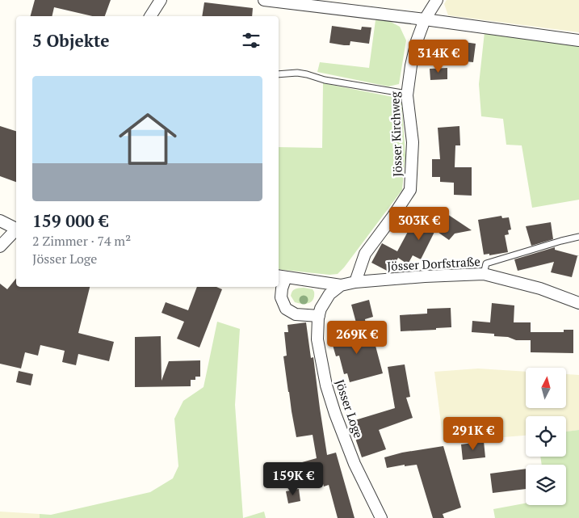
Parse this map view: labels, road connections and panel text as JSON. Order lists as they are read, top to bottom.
{
  "streets": {
    "street": ["Jösser Kirchweg", "Jösser Dorfstraße", "Jösser Loge"]
  },
  "crossings": [
    ["Jösser Kirchweg", "Jösser Dorfstraße"],
    ["Jösser Dorfstraße", "Jösser Loge"]
  ],
  "north": "top",
  "page": {
    "heading": "5 Objekte",
    "price": [
      "314K €",
      "303K €",
      "269K €",
      "291K €",
      "159K €"
    ],
    "list": [
      {
        "name": "159 000 €",
        "note": "2 Zimmer · 74 m² · Jösser Loge"
      }
    ]
  }
}
